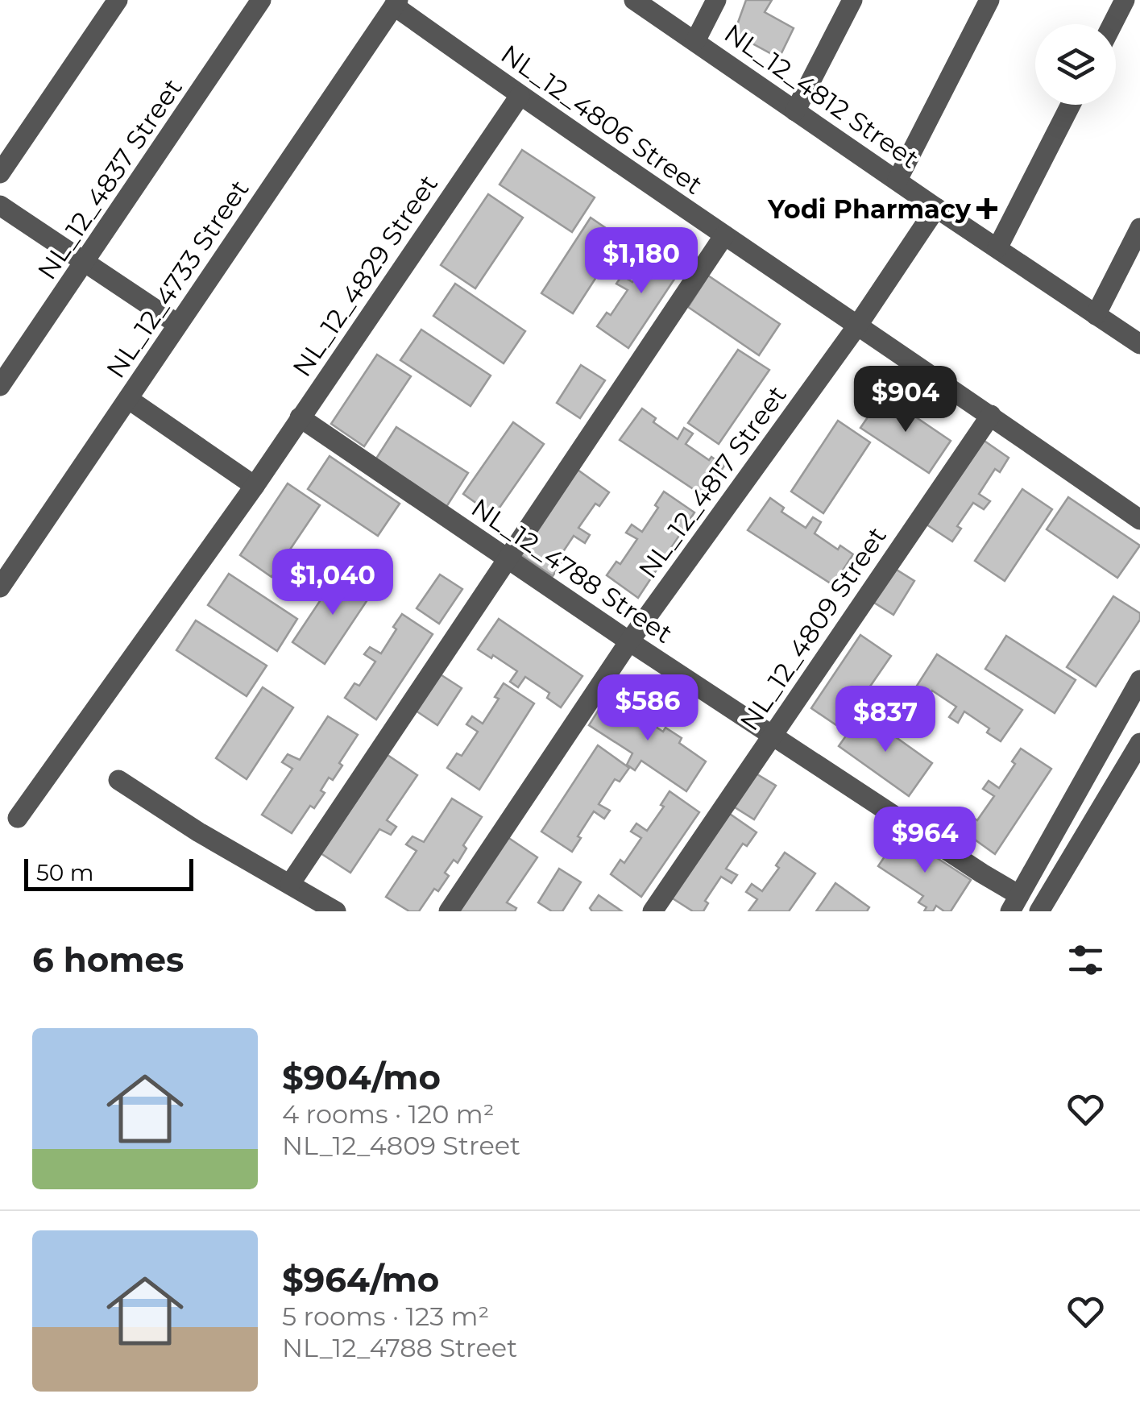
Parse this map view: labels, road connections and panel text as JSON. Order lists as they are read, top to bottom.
{
  "streets": {
    "street": [
      "NL_12_4812 Street",
      "NL_12_4806 Street",
      "NL_12_4837 Street",
      "NL_12_4829 Street",
      "NL_12_4733 Street",
      "NL_12_4817 Street",
      "NL_12_4788 Street",
      "NL_12_4809 Street"
    ]
  },
  "crossings": [
    ["NL_12_4812 Street", "NL_12_4817 Street"],
    ["NL_12_4806 Street", "NL_12_4829 Street"],
    ["NL_12_4806 Street", "NL_12_4733 Street"],
    ["NL_12_4806 Street", "NL_12_4817 Street"],
    ["NL_12_4806 Street", "NL_12_4809 Street"],
    ["NL_12_4829 Street", "NL_12_4788 Street"],
    ["NL_12_4817 Street", "NL_12_4788 Street"],
    ["NL_12_4788 Street", "NL_12_4809 Street"]
  ],
  "places": {
    "health": ["Yodi Pharmacy"]
  },
  "scale_bar": "50 m",
  "page": {
    "price": [
      "$1,180",
      "$904",
      "$1,040",
      "$586",
      "$837",
      "$964"
    ],
    "scale": "50 m",
    "heading": "6 homes",
    "list": [
      {
        "name": "$904/mo",
        "note": "4 rooms · 120 m² · NL_12_4809 Street"
      },
      {
        "name": "$964/mo",
        "note": "5 rooms · 123 m² · NL_12_4788 Street"
      }
    ]
  }
}
